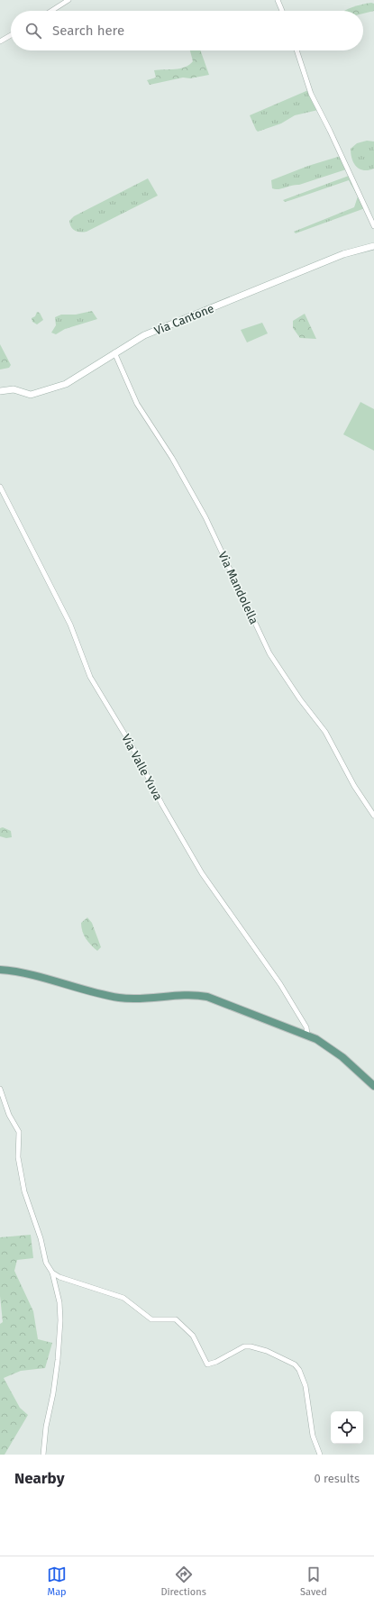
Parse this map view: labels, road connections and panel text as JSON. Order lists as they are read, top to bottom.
{
  "streets": {
    "main road": ["Via Cantone"],
    "street": ["Via Mandolella", "Via Valle Yuva"]
  },
  "crossings": [
    ["Via Cantone", "Via Mandolella"]
  ],
  "page": {
    "search": "Search here",
    "heading": ["Nearby", "0 results"],
    "nav": ["Map", "Directions", "Saved"]
  }
}
